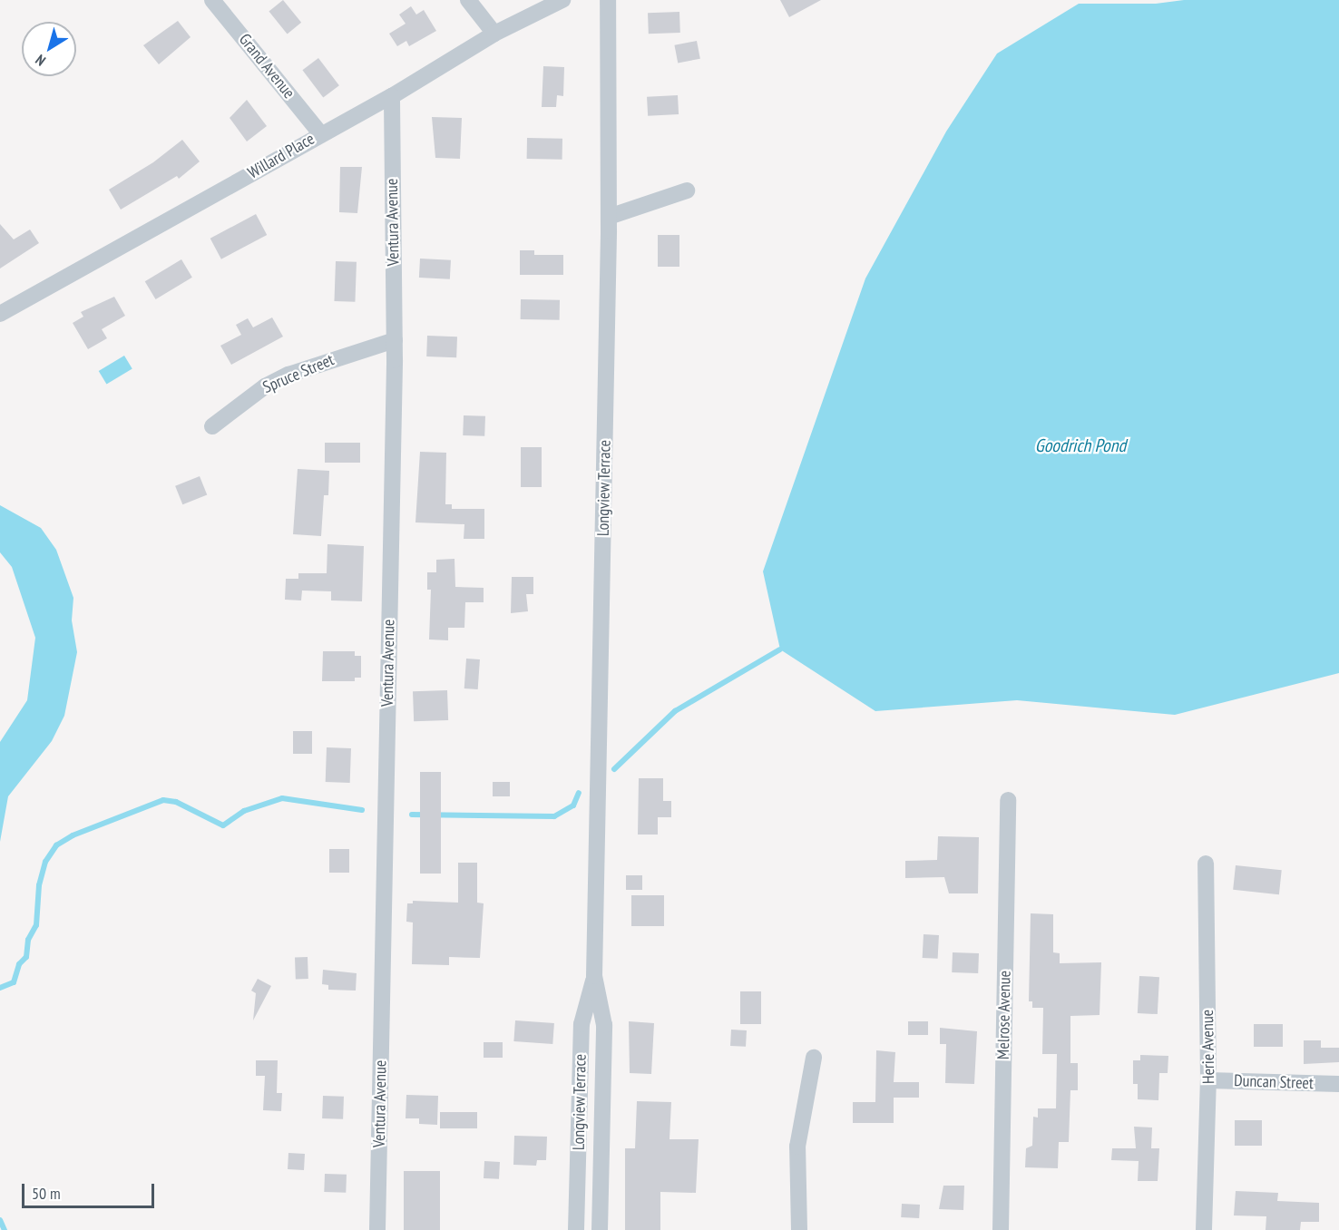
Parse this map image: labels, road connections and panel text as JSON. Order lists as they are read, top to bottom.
{
  "streets": {
    "street": [
      "Grand Avenue",
      "Willard Place",
      "Ventura Avenue",
      "Spruce Street",
      "Longview Terrace",
      "Melrose Avenue",
      "Herie Avenue",
      "Duncan Street"
    ]
  },
  "crossings": [
    ["Grand Avenue", "Willard Place"],
    ["Willard Place", "Ventura Avenue"],
    ["Ventura Avenue", "Spruce Street"],
    ["Herie Avenue", "Duncan Street"]
  ],
  "water": ["Goodrich Pond"],
  "scale_bar": "50 m",
  "north": "bottom left"
}
